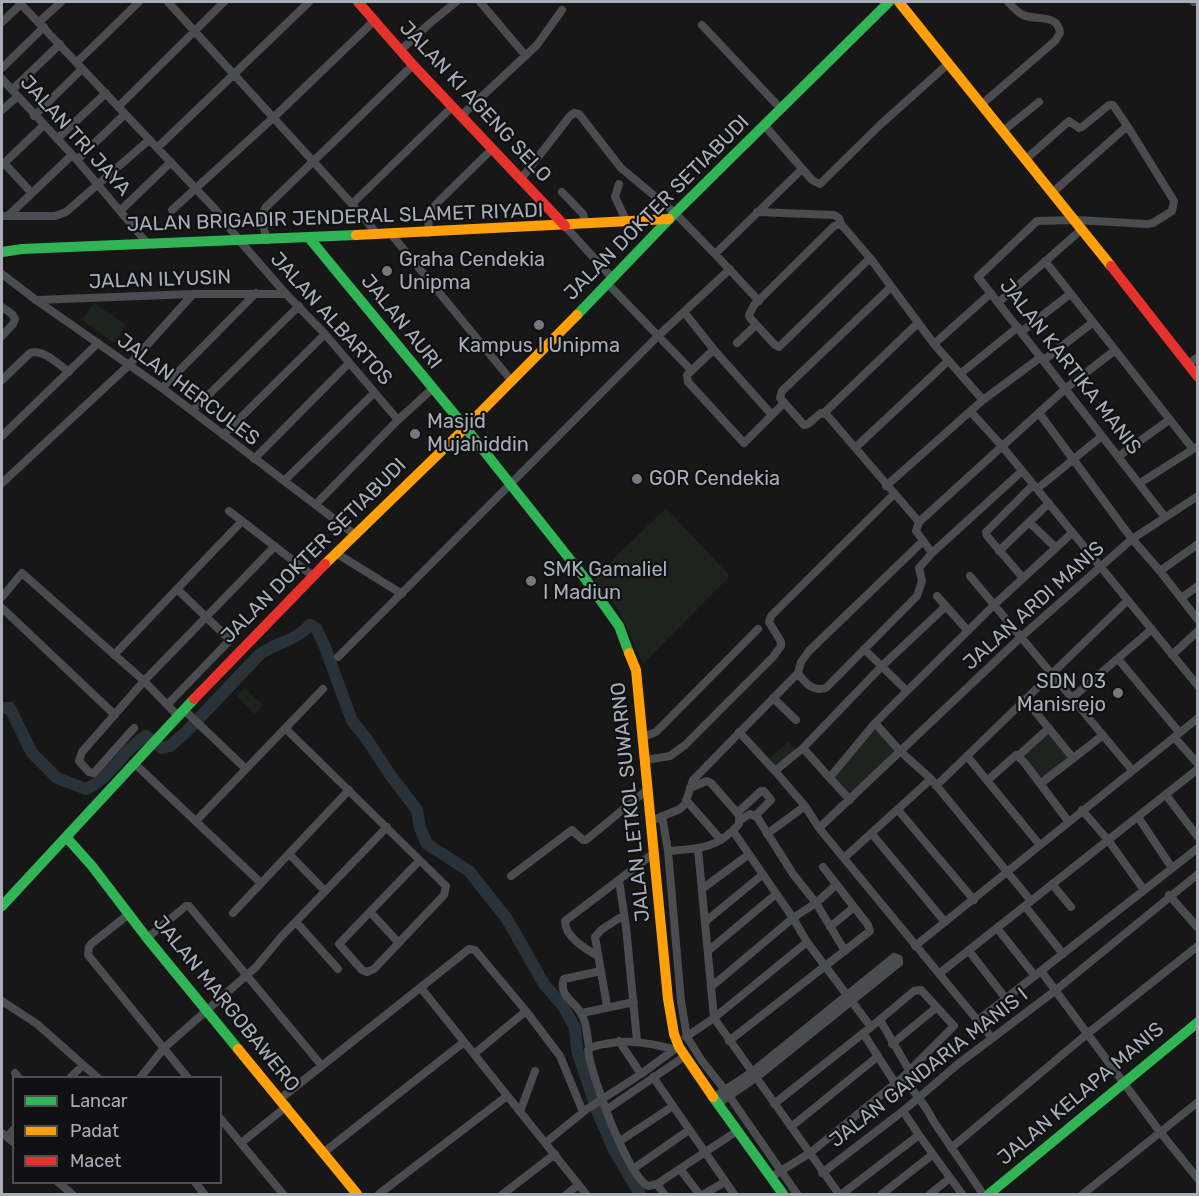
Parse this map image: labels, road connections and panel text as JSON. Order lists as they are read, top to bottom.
{
  "streets": {
    "main road": [
      "JALAN KI AGENG SELO",
      "JALAN DOKTER SETIABUDI",
      "JALAN BRIGADIR JENDERAL SLAMET RIYADI",
      "JALAN AURI",
      "JALAN LETKOL SUWARNO",
      "JALAN MARGOBAWERO",
      "JALAN KELAPA MANIS"
    ],
    "street": [
      "JALAN TRI JAYA",
      "JALAN ILYUSIN",
      "JALAN ALBARTOS",
      "JALAN KARTIKA MANIS",
      "JALAN HERCULES",
      "JALAN ARDI MANIS",
      "JALAN GANDARIA MANIS I"
    ]
  },
  "crossings": [
    ["JALAN KI AGENG SELO", "JALAN BRIGADIR JENDERAL SLAMET RIYADI"],
    ["JALAN TRI JAYA", "JALAN BRIGADIR JENDERAL SLAMET RIYADI"],
    ["JALAN DOKTER SETIABUDI", "JALAN BRIGADIR JENDERAL SLAMET RIYADI"],
    ["JALAN DOKTER SETIABUDI", "JALAN AURI"],
    ["JALAN DOKTER SETIABUDI", "JALAN HERCULES"],
    ["JALAN DOKTER SETIABUDI", "JALAN LETKOL SUWARNO"],
    ["JALAN DOKTER SETIABUDI", "JALAN MARGOBAWERO"],
    ["JALAN BRIGADIR JENDERAL SLAMET RIYADI", "JALAN ALBARTOS"],
    ["JALAN BRIGADIR JENDERAL SLAMET RIYADI", "JALAN AURI"],
    ["JALAN ILYUSIN", "JALAN ALBARTOS"],
    ["JALAN ILYUSIN", "JALAN HERCULES"],
    ["JALAN AURI", "JALAN LETKOL SUWARNO"],
    ["JALAN KARTIKA MANIS", "JALAN ARDI MANIS"]
  ],
  "places": [
    "Graha Cendekia Unipma",
    "Kampus I Unipma",
    "Masjid Mujahiddin",
    "GOR Cendekia",
    "SMK Gamaliel I Madiun",
    "SDN 03 Manisrejo"
  ],
  "legend": ["Lancar", "Padat", "Macet"]
}
